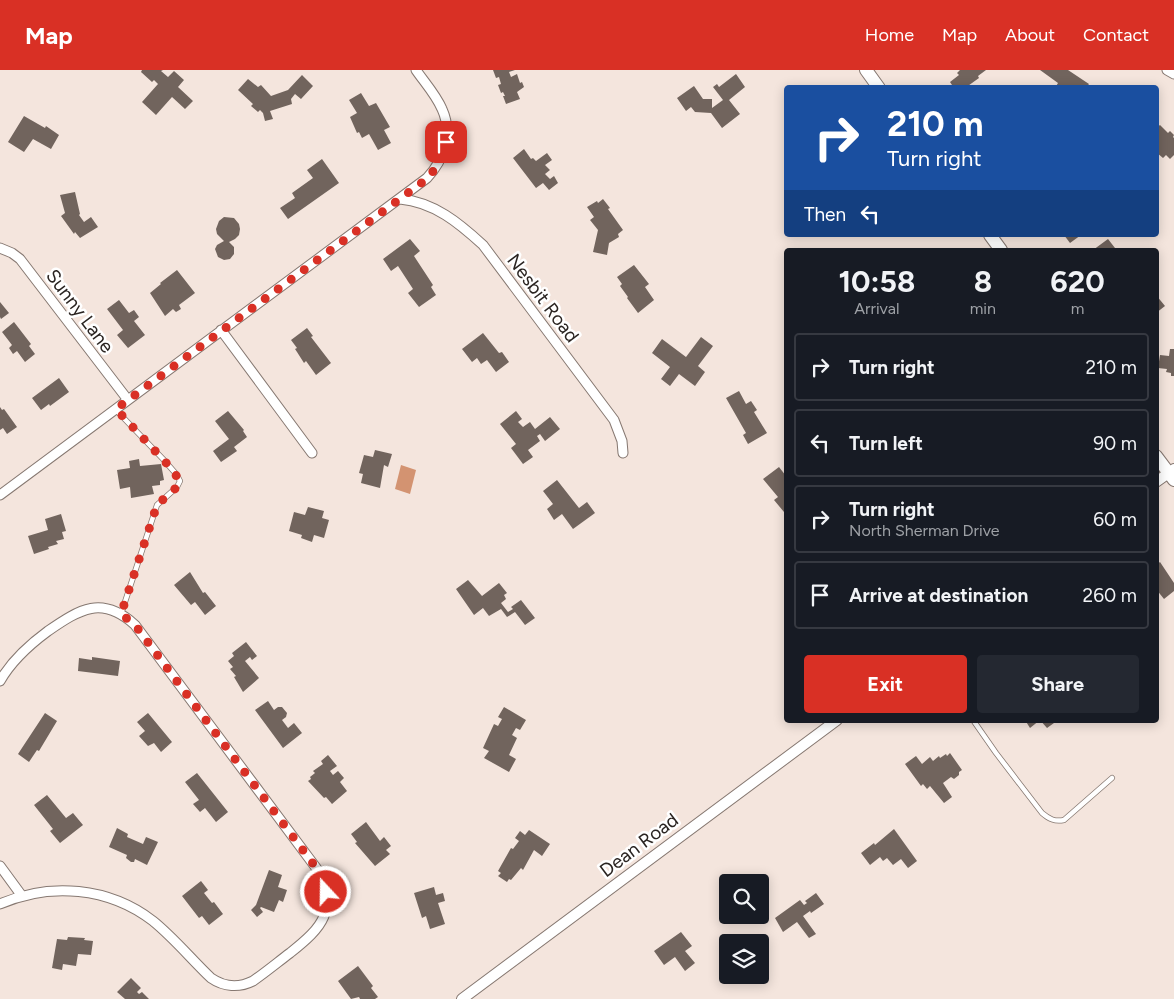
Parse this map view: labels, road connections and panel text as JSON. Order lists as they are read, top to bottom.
{
  "streets": {
    "street": ["Nesbit Road", "Sunny Lane", "Dean Road"]
  },
  "page": {
    "header": "Map",
    "nav": [
      "Home",
      "Map",
      "About",
      "Contact"
    ],
    "turn": ["210 m", "Turn right"],
    "then": "Then",
    "eta": [
      "10:58",
      "Arrival",
      "8",
      "min",
      "620",
      "m"
    ],
    "list": [
      {
        "name": "Turn right",
        "value": "210 m"
      },
      {
        "name": "Turn left",
        "value": "90 m"
      },
      {
        "name": "Turn right",
        "note": "North Sherman Drive",
        "value": "60 m"
      },
      {
        "name": "Arrive at destination",
        "value": "260 m"
      }
    ],
    "buttons": ["Exit", "Share"]
  }
}
